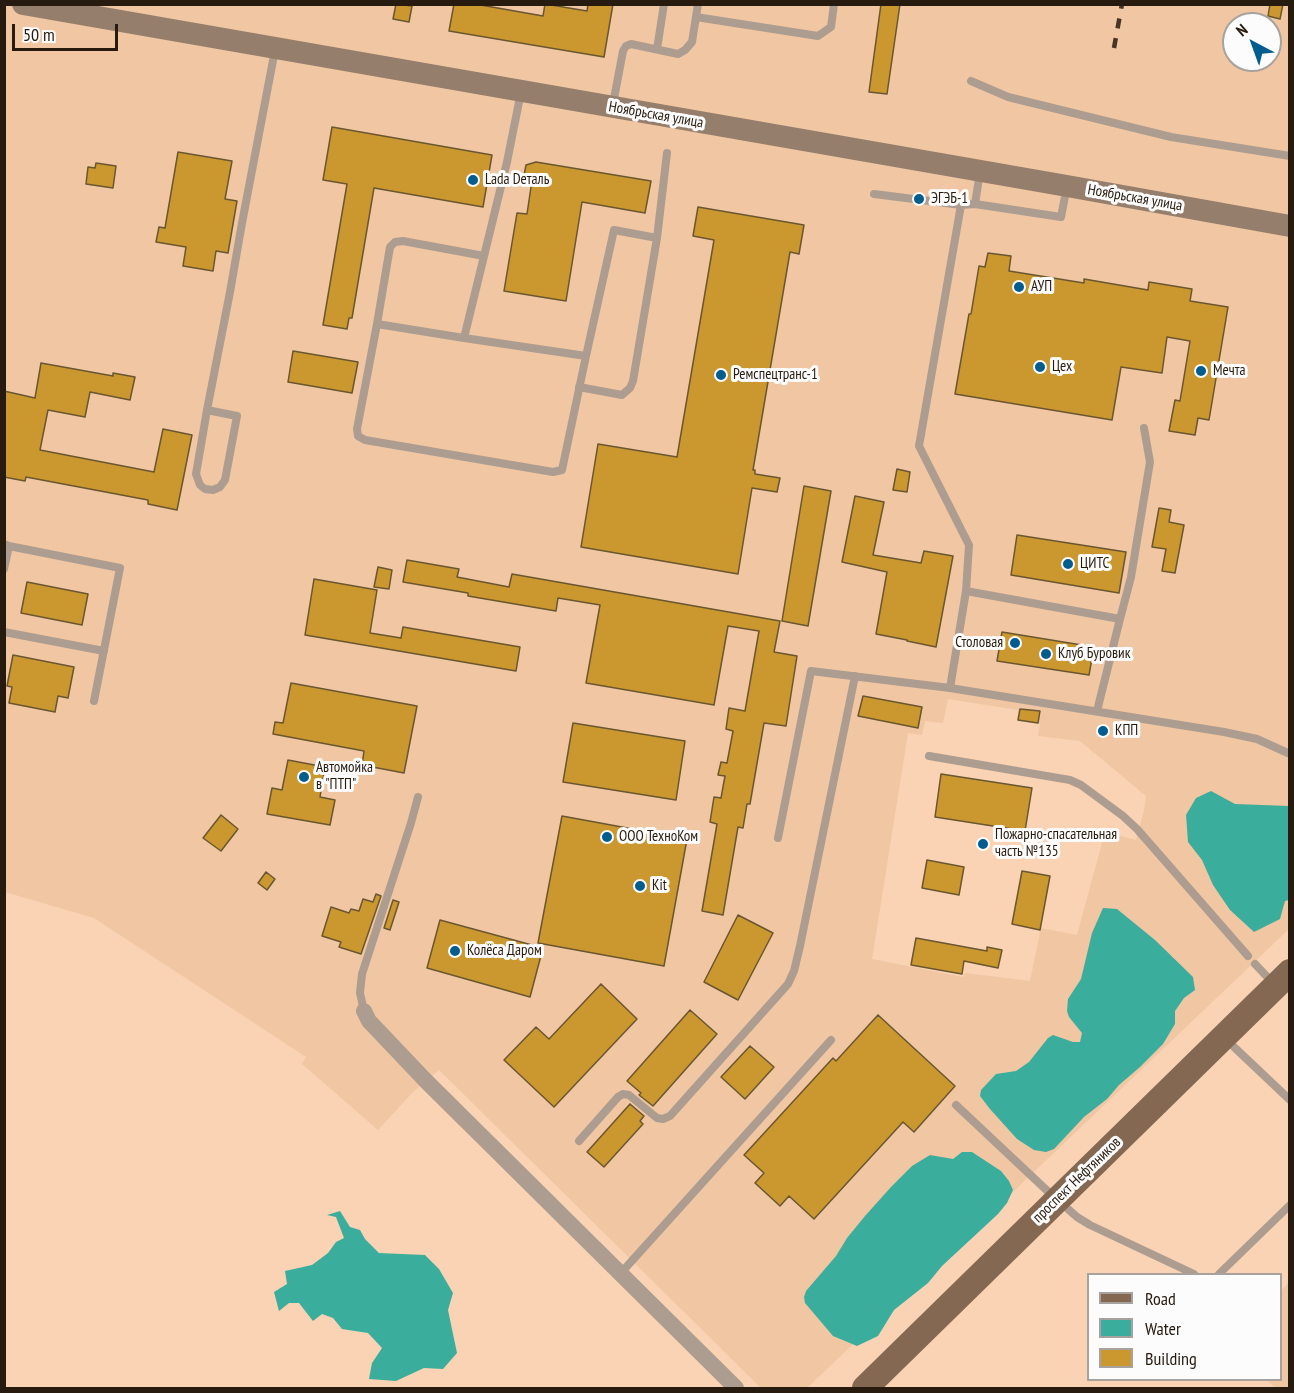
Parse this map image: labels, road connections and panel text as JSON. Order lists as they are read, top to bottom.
{
  "streets": {
    "main road": ["Ноябрьская улица", "проспект Нефтяников"]
  },
  "places": [
    "Lada Dеталь",
    "ЭГЭБ-1",
    "АУП",
    "Цех",
    "Мечта",
    "Ремспецтранс-1",
    "ЦИТС",
    "Столовая",
    "Клуб Буровик",
    "КПП",
    "Автомойка в \"ПТП\"",
    "ООО ТехноКом",
    "Пожарно-спасательная часть №135",
    "Kit",
    "Колёса Даром"
  ],
  "legend": ["Road", "Water", "Building"],
  "scale_bar": "50 m",
  "north": "top left"
}
